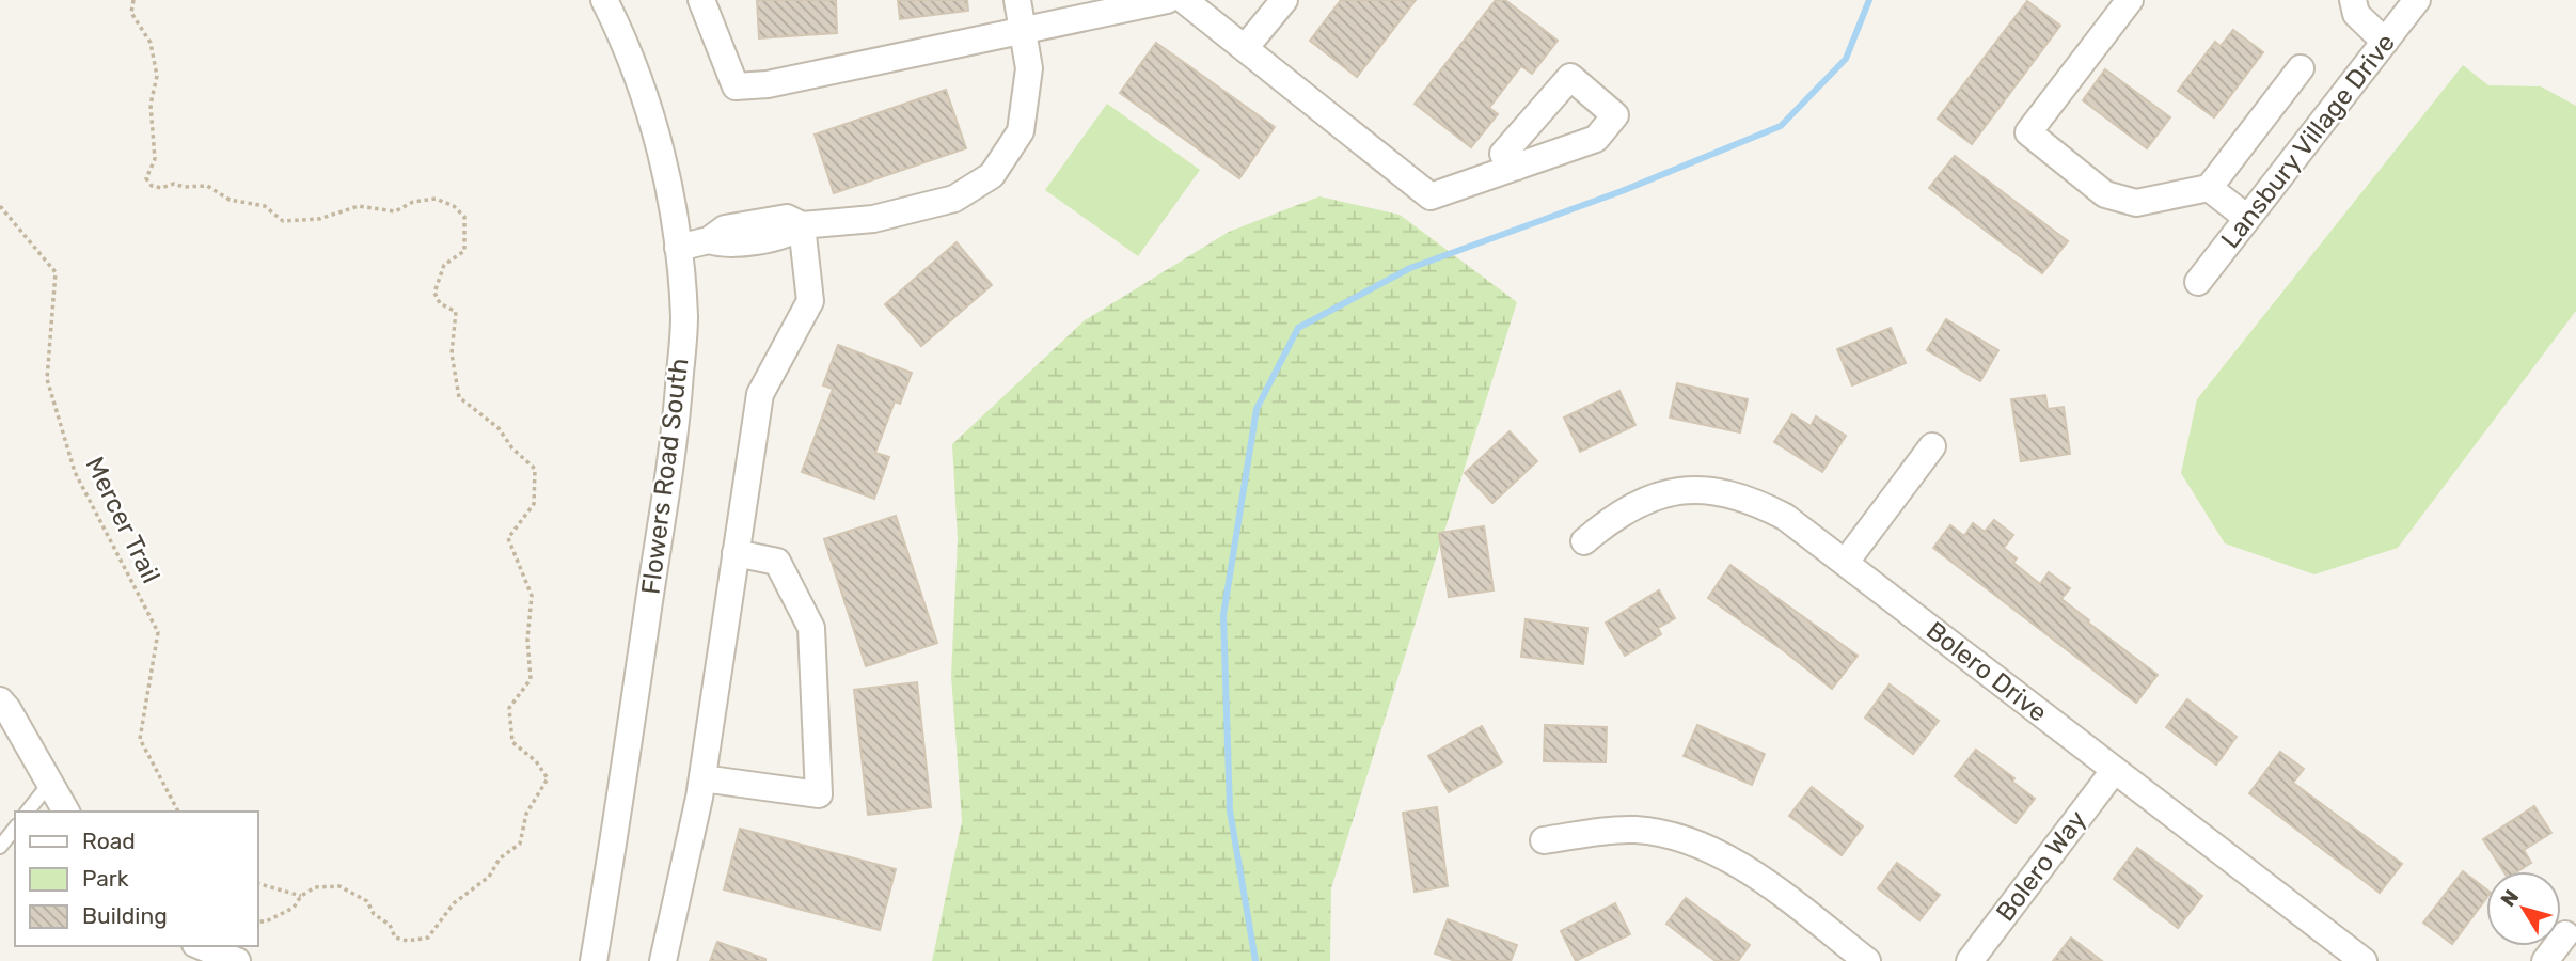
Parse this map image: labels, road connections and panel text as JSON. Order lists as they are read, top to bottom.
{
  "streets": {
    "street": [
      "Lansbury Village Drive",
      "Flowers Road South",
      "Bolero Drive",
      "Bolero Way"
    ],
    "path": ["Mercer Trail"]
  },
  "crossings": [
    ["Bolero Drive", "Bolero Way"]
  ],
  "legend": ["Road", "Park", "Building"],
  "north": "top left"
}
